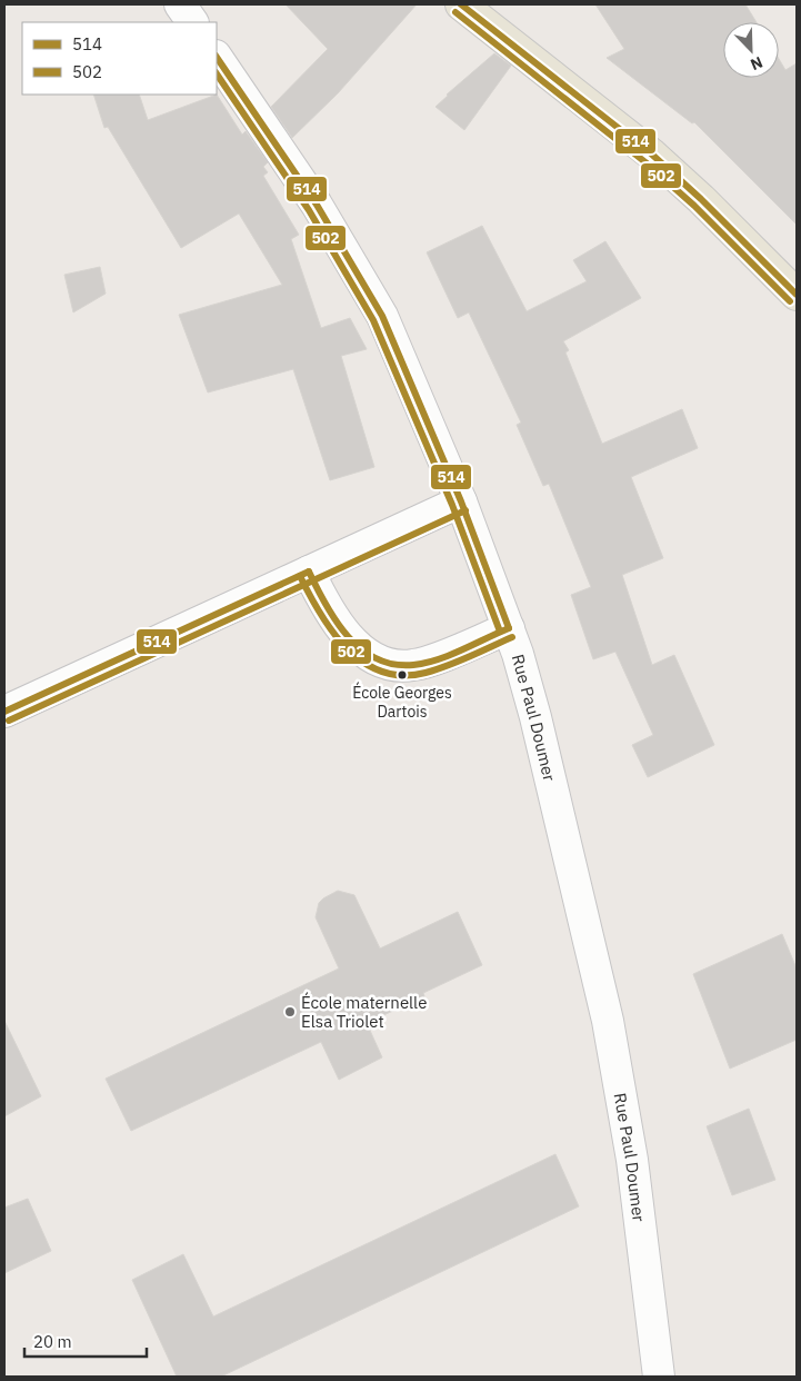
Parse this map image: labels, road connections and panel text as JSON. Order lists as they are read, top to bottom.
{
  "streets": {
    "street": ["Rue Paul Doumer"]
  },
  "places": ["École Georges Dartois", "École maternelle Elsa Triolet"],
  "lines": ["transit line 514", "transit line 502"],
  "legend": ["514", "502"],
  "scale_bar": "20 m",
  "north": "bottom right"
}
